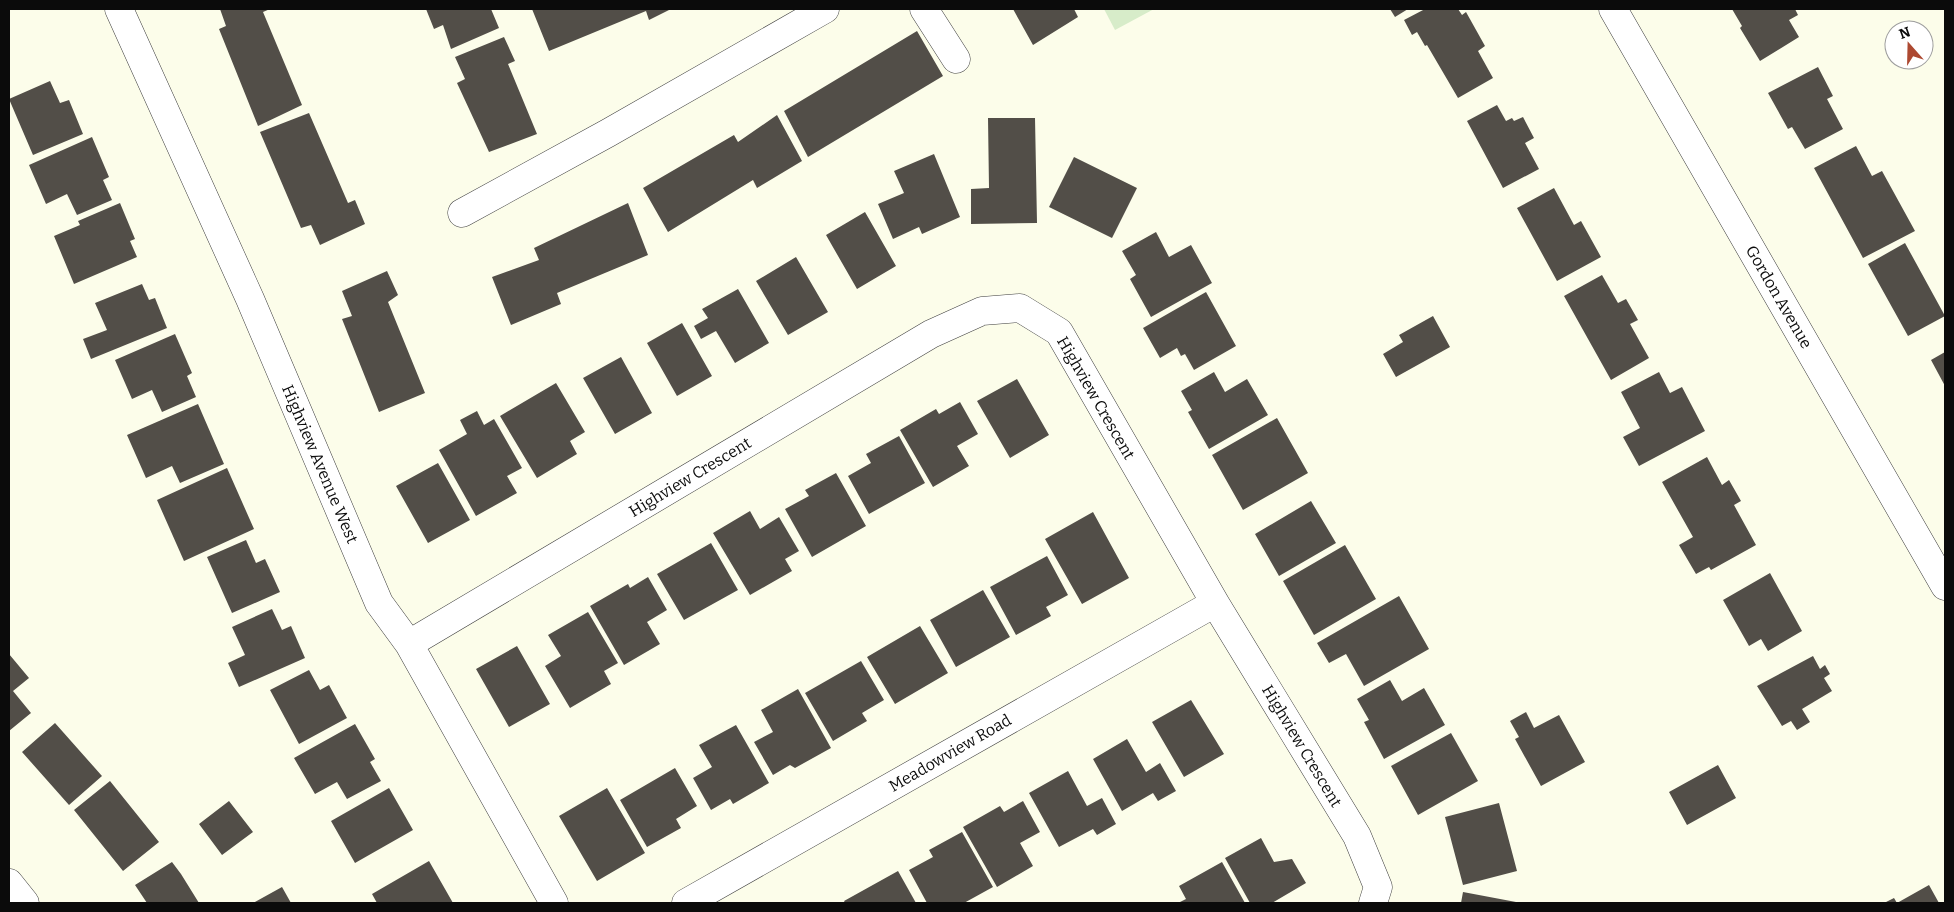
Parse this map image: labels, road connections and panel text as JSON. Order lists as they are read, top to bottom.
{
  "streets": {
    "street": [
      "Gordon Avenue",
      "Highview Crescent",
      "Highview Avenue West",
      "Meadowview Road"
    ]
  },
  "crossings": [
    ["Highview Crescent", "Highview Avenue West"],
    ["Highview Crescent", "Meadowview Road"]
  ],
  "north": "top"
}
